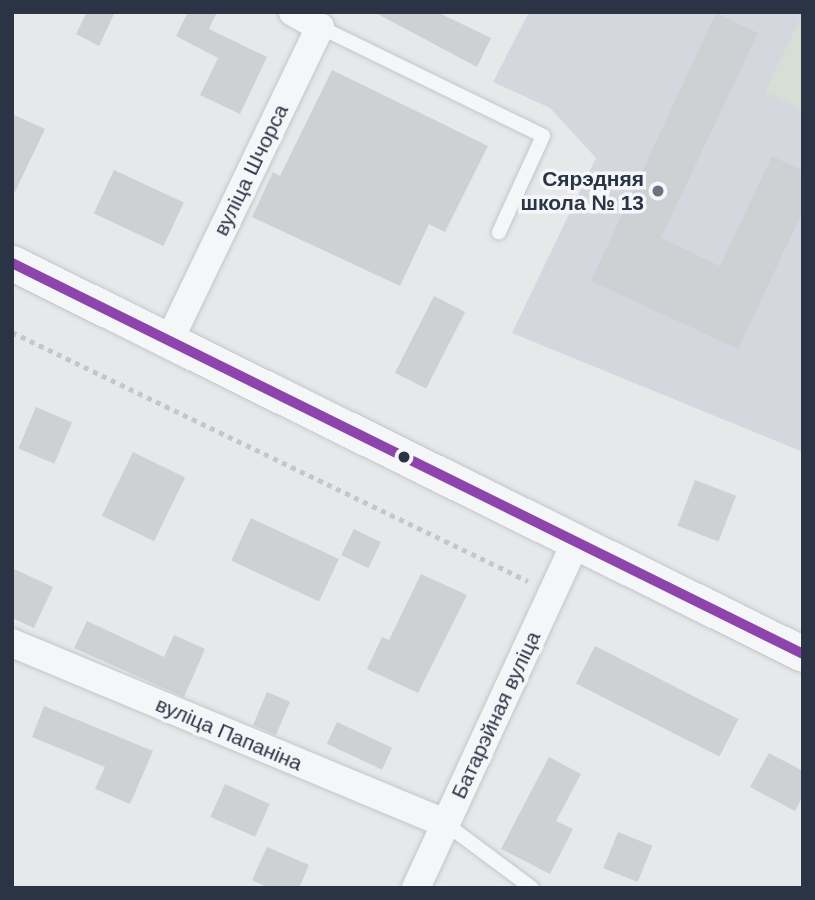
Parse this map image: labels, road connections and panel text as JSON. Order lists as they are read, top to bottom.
{
  "streets": {
    "street": ["вуліца Шчорса", "Батарэйная вуліца", "вуліца Папаніна"]
  },
  "crossings": [
    ["Батарэйная вуліца", "вуліца Папаніна"]
  ],
  "places": ["Сярэдняя школа № 13"]
}
